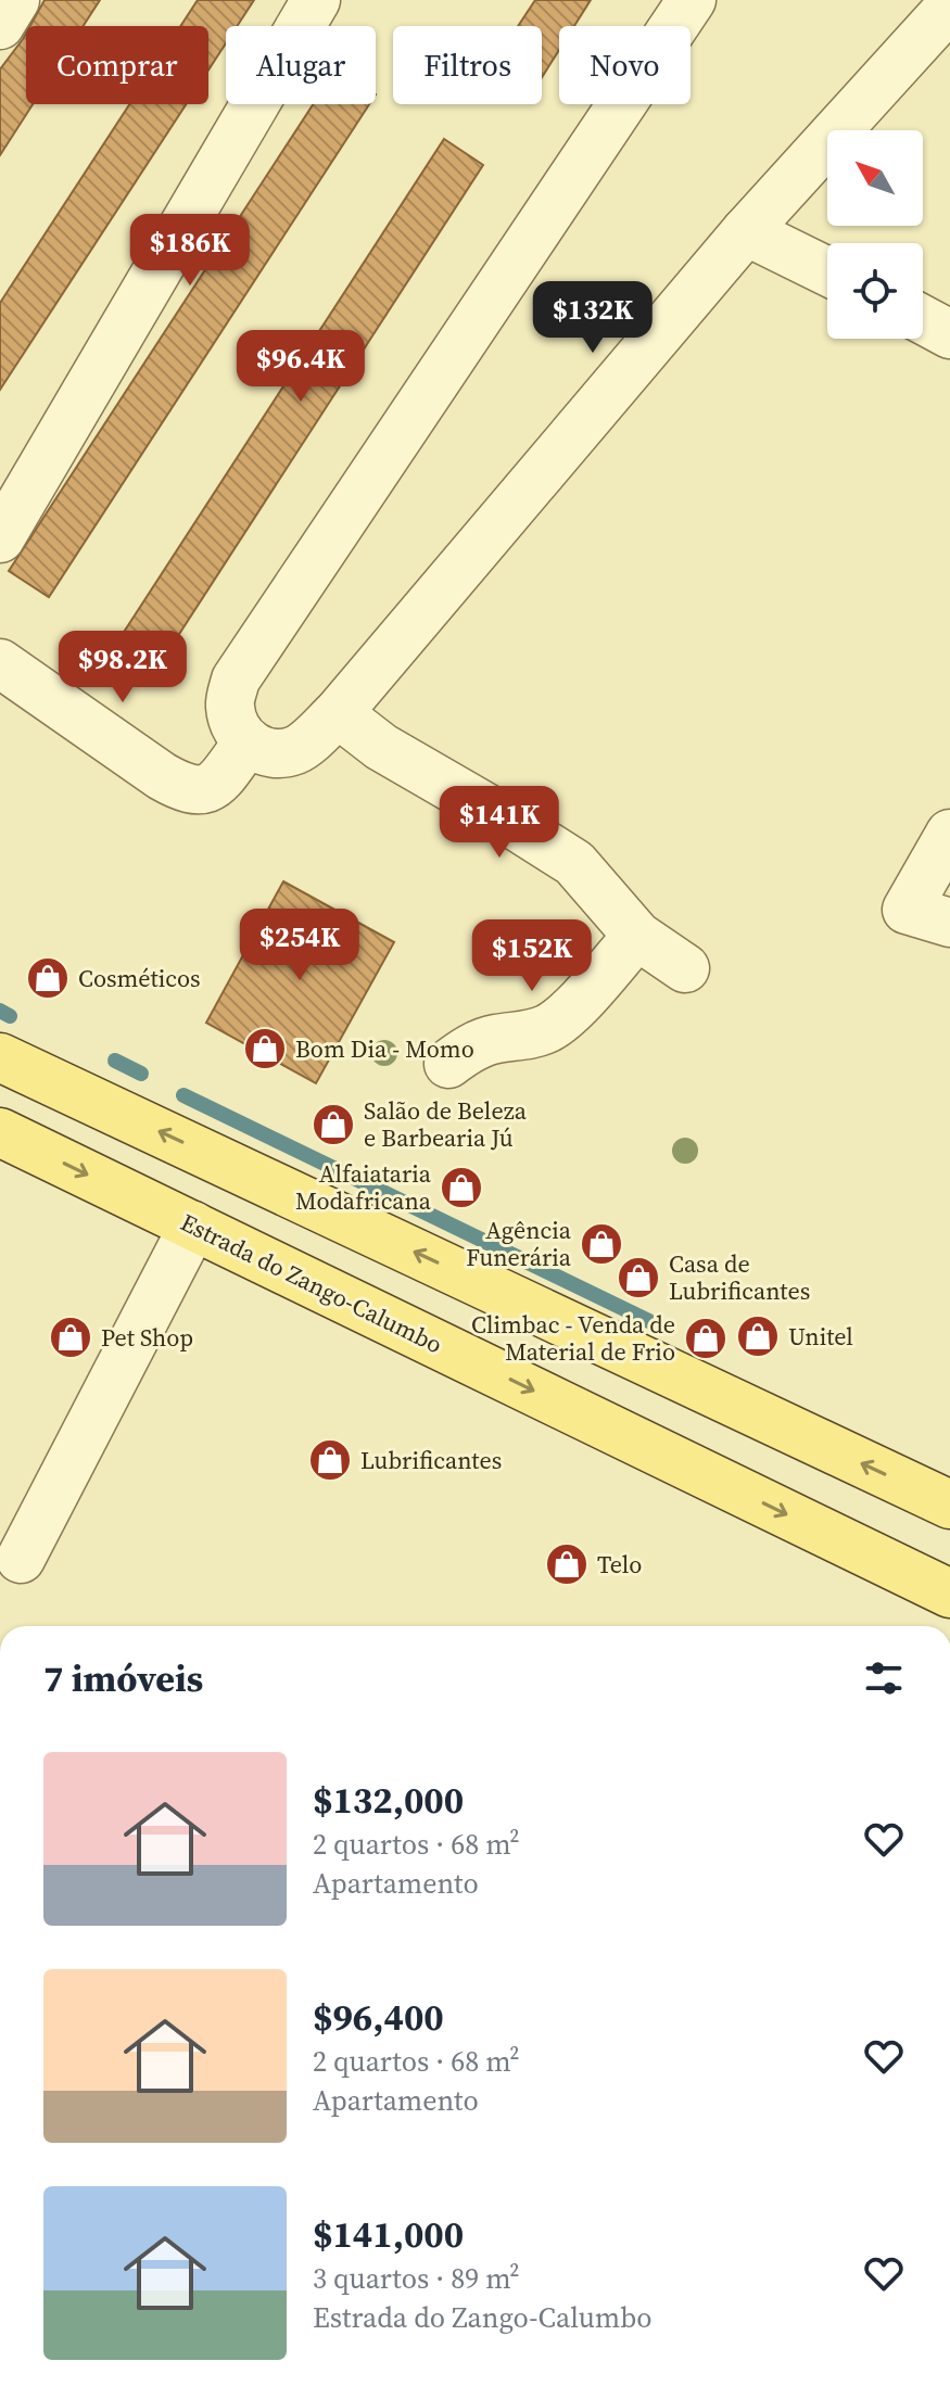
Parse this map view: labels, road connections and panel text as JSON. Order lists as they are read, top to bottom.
{
  "streets": {
    "main road": ["Estrada do Zango-Calumbo"]
  },
  "places": {
    "shop": [
      "Cosméticos",
      "Bom Dia - Momo",
      "Salão de Beleza e Barbearia Jú",
      "Alfaiataria Modafricana",
      "Agência Funerária",
      "Casa de Lubrificantes",
      "Unitel",
      "Pet Shop",
      "Climbac - Venda de Material de Frio",
      "Lubrificantes",
      "Telo"
    ]
  },
  "north": "top left",
  "page": {
    "chip": [
      "Comprar",
      "Alugar",
      "Filtros",
      "Novo"
    ],
    "price": [
      "$186K",
      "$132K",
      "$96.4K",
      "$98.2K",
      "$141K",
      "$254K",
      "$152K"
    ],
    "heading": "7 imóveis",
    "list": [
      {
        "name": "$132,000",
        "note": "2 quartos · 68 m² · Apartamento"
      },
      {
        "name": "$96,400",
        "note": "2 quartos · 68 m² · Apartamento"
      },
      {
        "name": "$141,000",
        "note": "3 quartos · 89 m² · Estrada do Zango-Calumbo"
      }
    ]
  }
}
